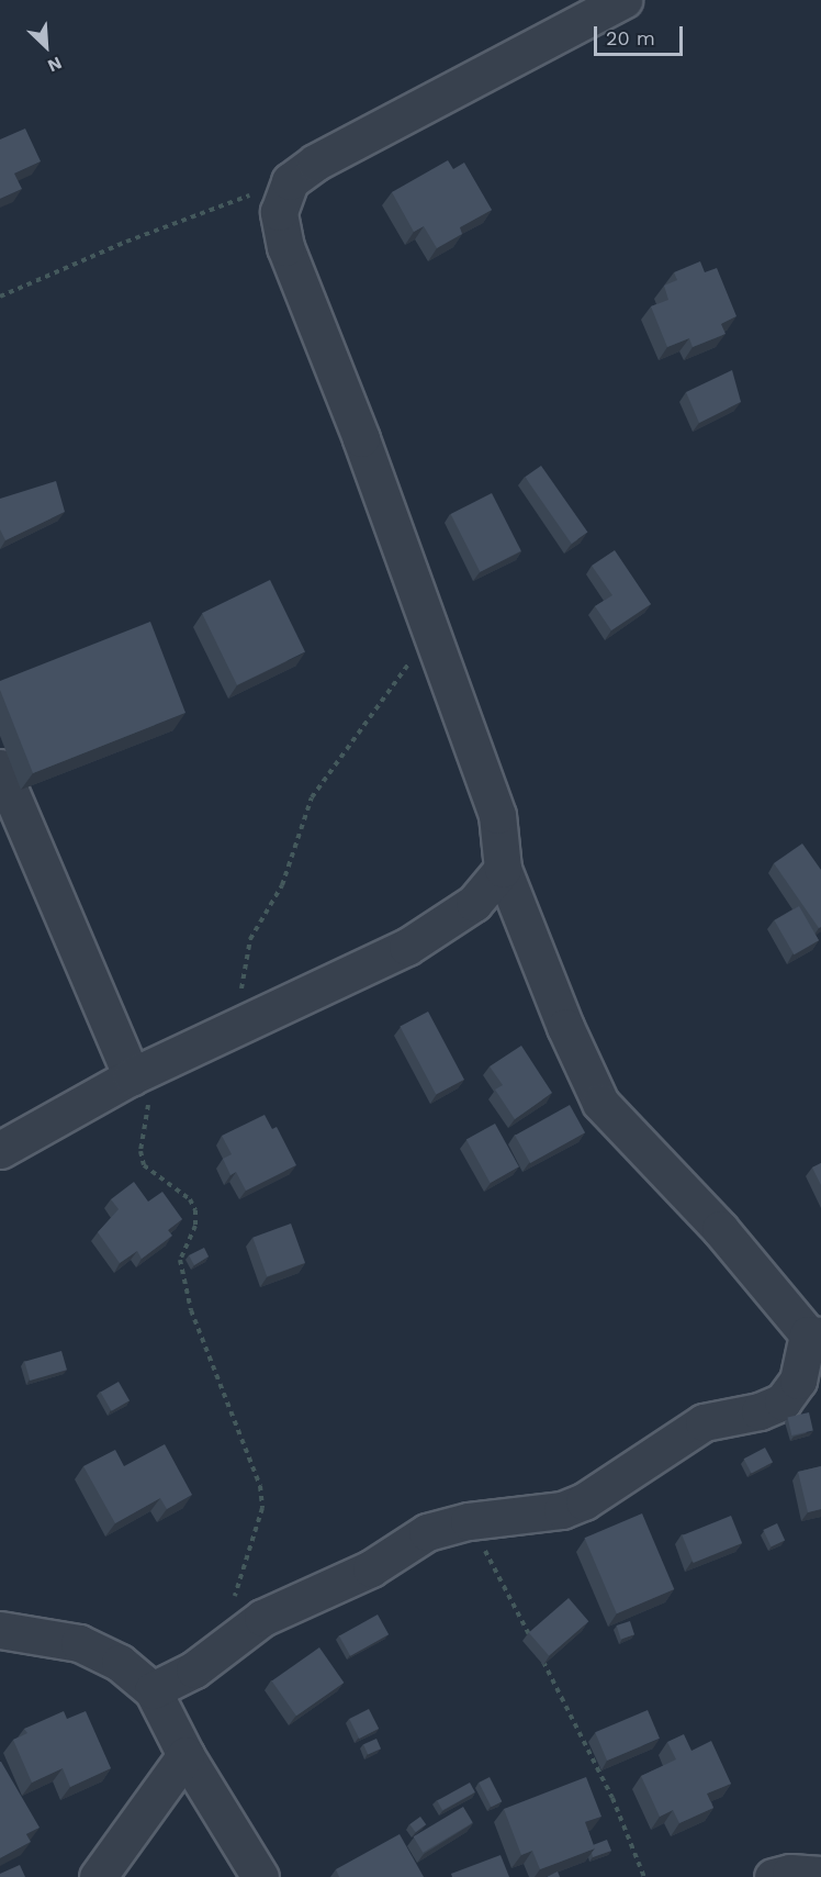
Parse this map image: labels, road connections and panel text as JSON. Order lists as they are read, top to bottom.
{
  "scale_bar": "20 m",
  "north": "bottom right"
}
